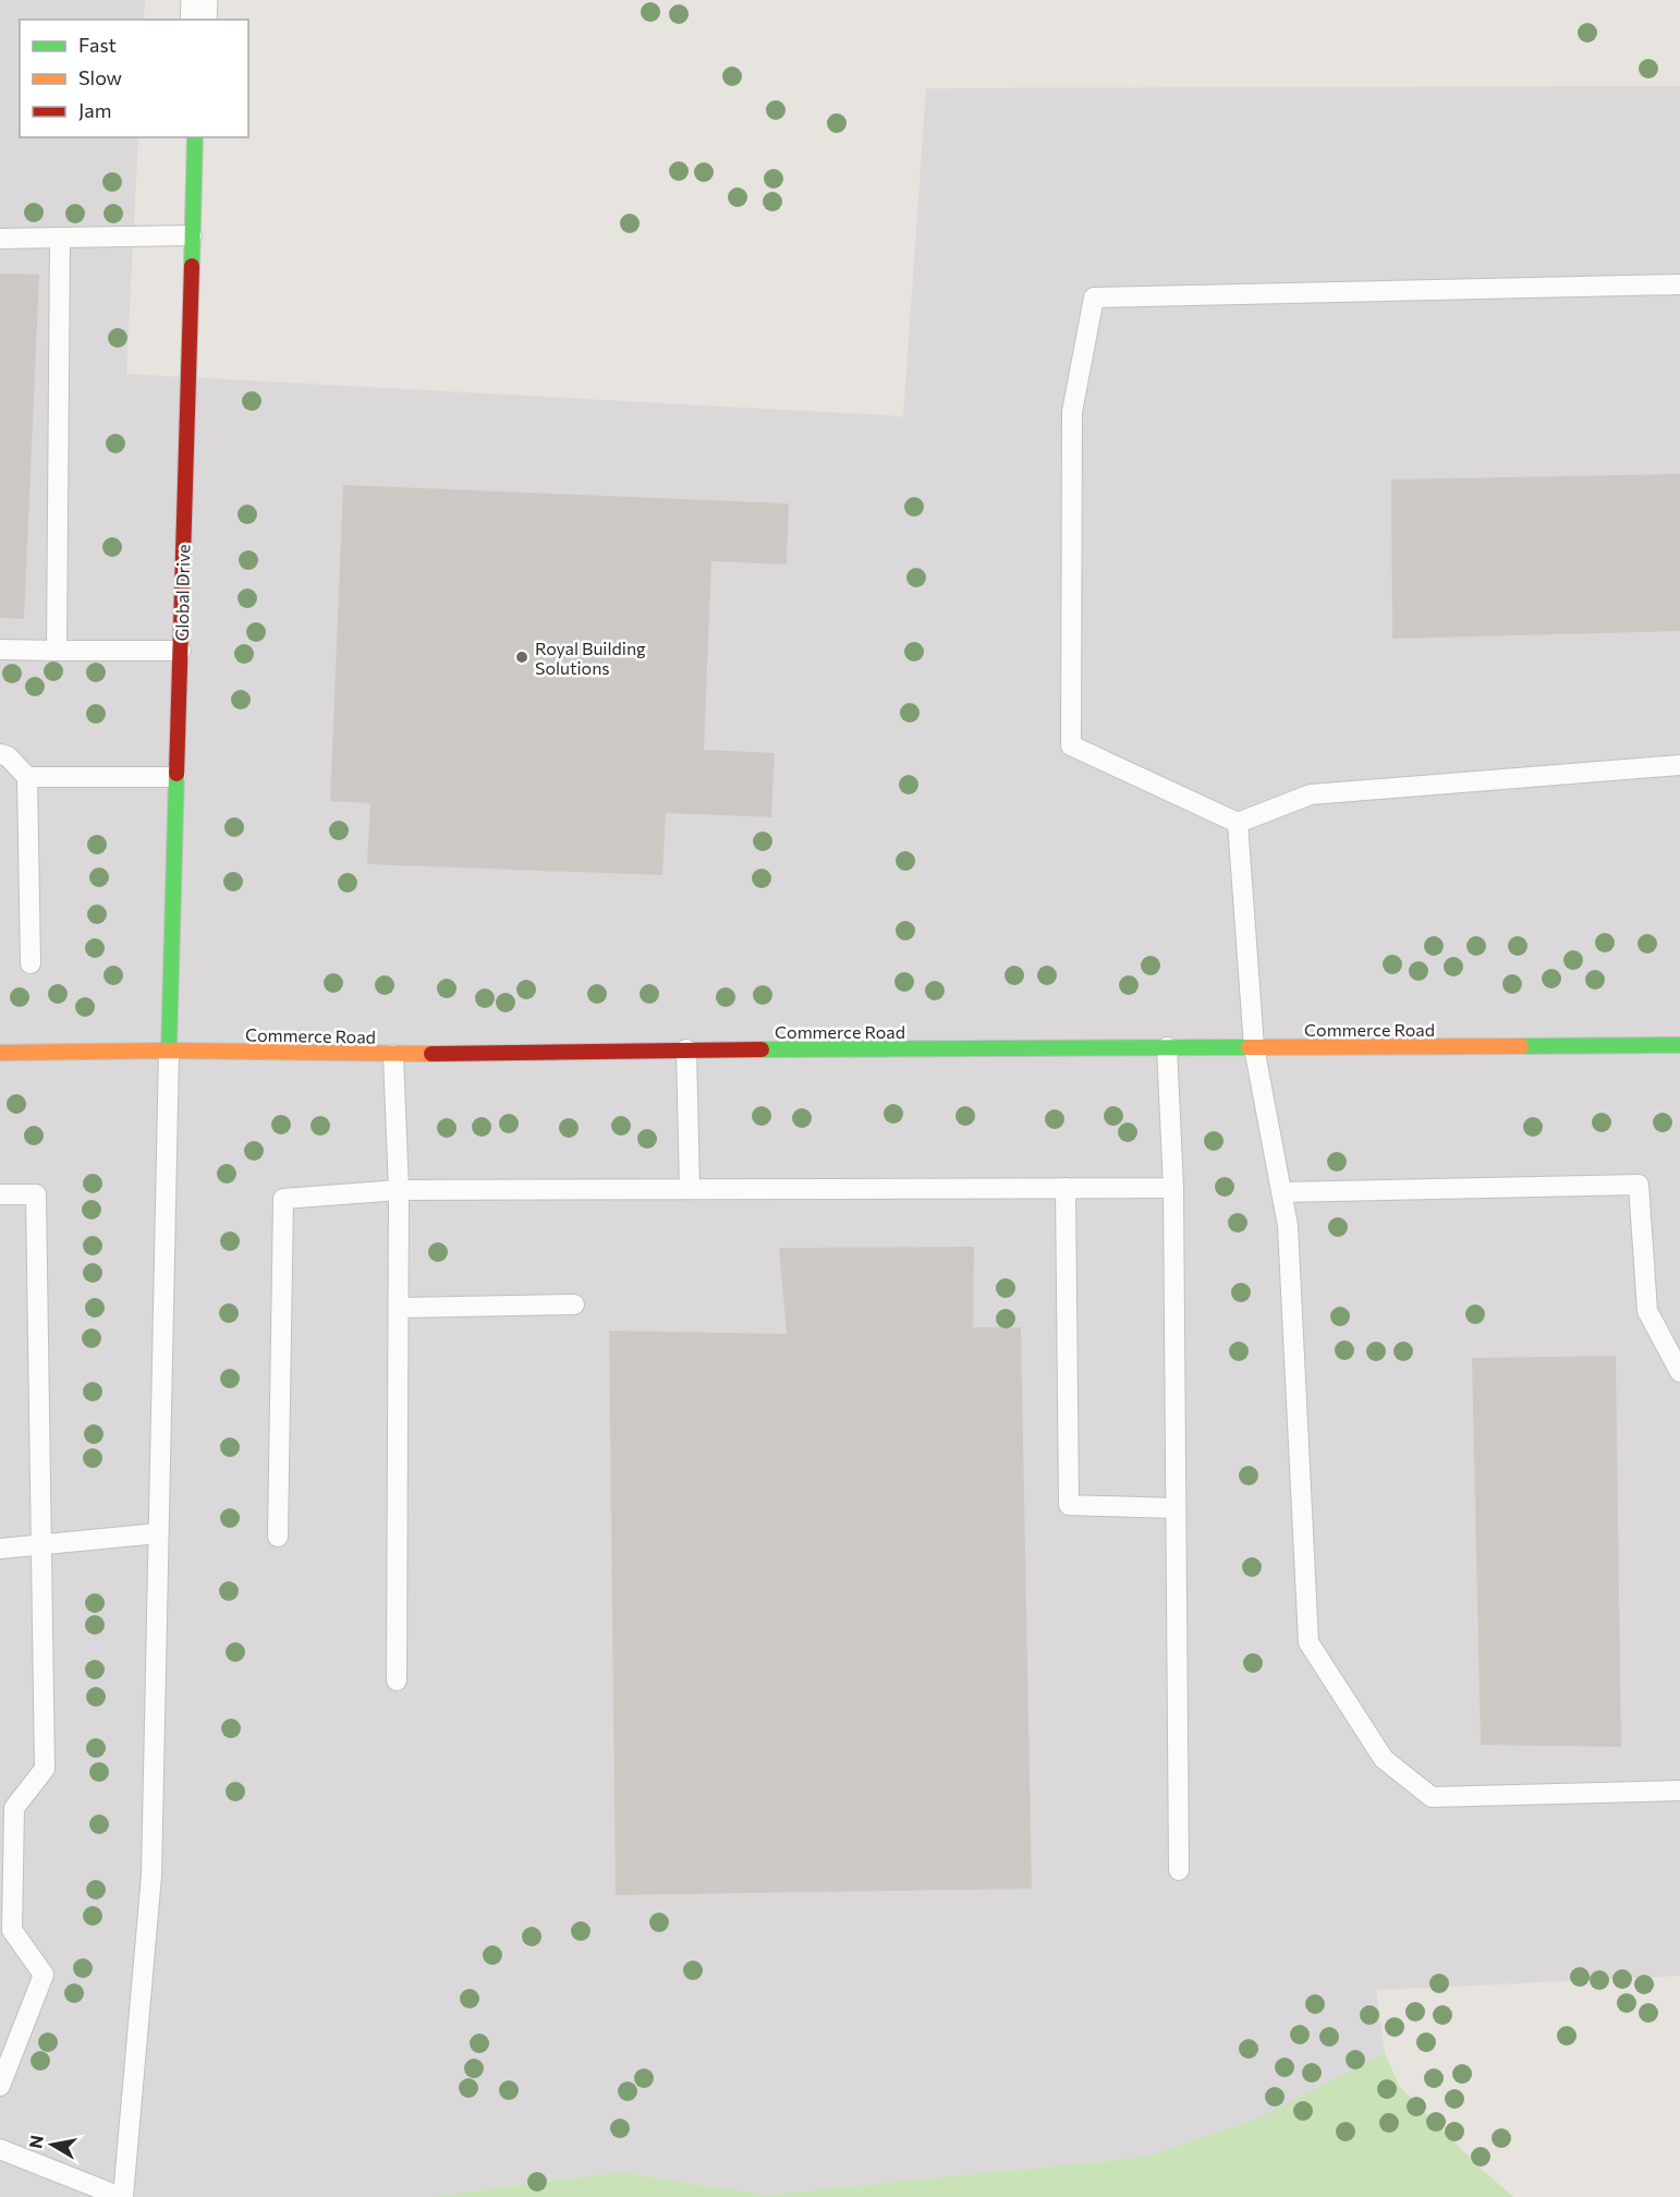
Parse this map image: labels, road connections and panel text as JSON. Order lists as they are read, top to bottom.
{
  "streets": {
    "street": ["Global Drive", "Commerce Road"]
  },
  "crossings": [
    ["Global Drive", "Commerce Road"]
  ],
  "places": ["Royal Building Solutions"],
  "legend": ["Fast", "Slow", "Jam"],
  "north": "left"
}
